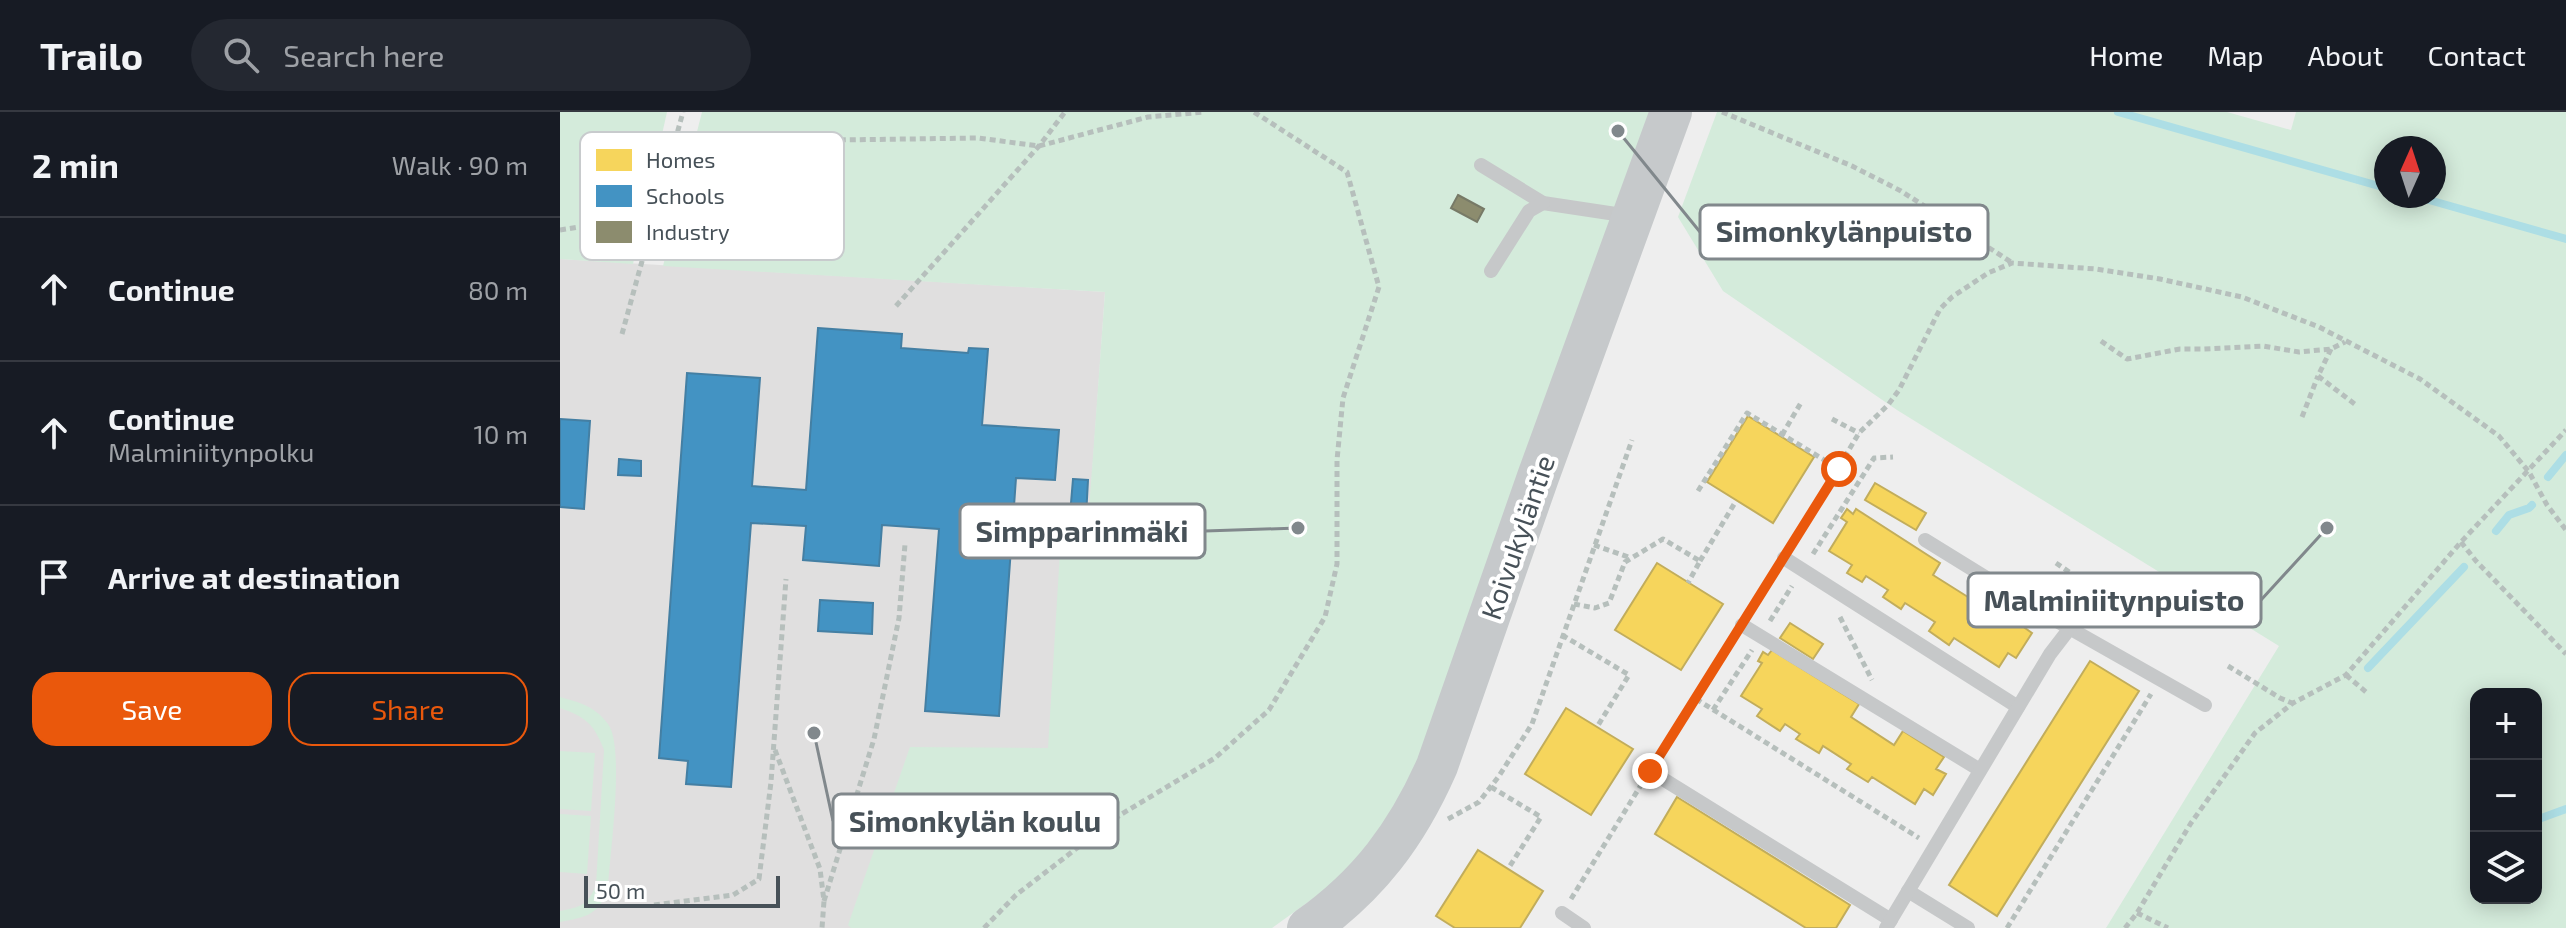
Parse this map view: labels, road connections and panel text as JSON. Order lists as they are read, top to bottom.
{
  "streets": {
    "main road": ["Koivukyläntie"]
  },
  "places": [
    "Simonkylänpuisto",
    "Simpparinmäki",
    "Malminiitynpuisto",
    "Simonkylän koulu"
  ],
  "legend": ["Homes", "Schools", "Industry"],
  "scale_bar": "50 m",
  "north": "top",
  "page": {
    "header": "Trailo",
    "search": "Search here",
    "nav": [
      "Home",
      "Map",
      "About",
      "Contact"
    ],
    "heading": ["2 min", "Walk · 90 m"],
    "list": [
      ["Continue", "80 m"],
      ["Continue", "Malminiitynpolku", "10 m"],
      "Arrive at destination"
    ],
    "buttons": ["Save", "Share"],
    "map_buttons": ["+", "−"],
    "scale": "50 m"
  }
}
